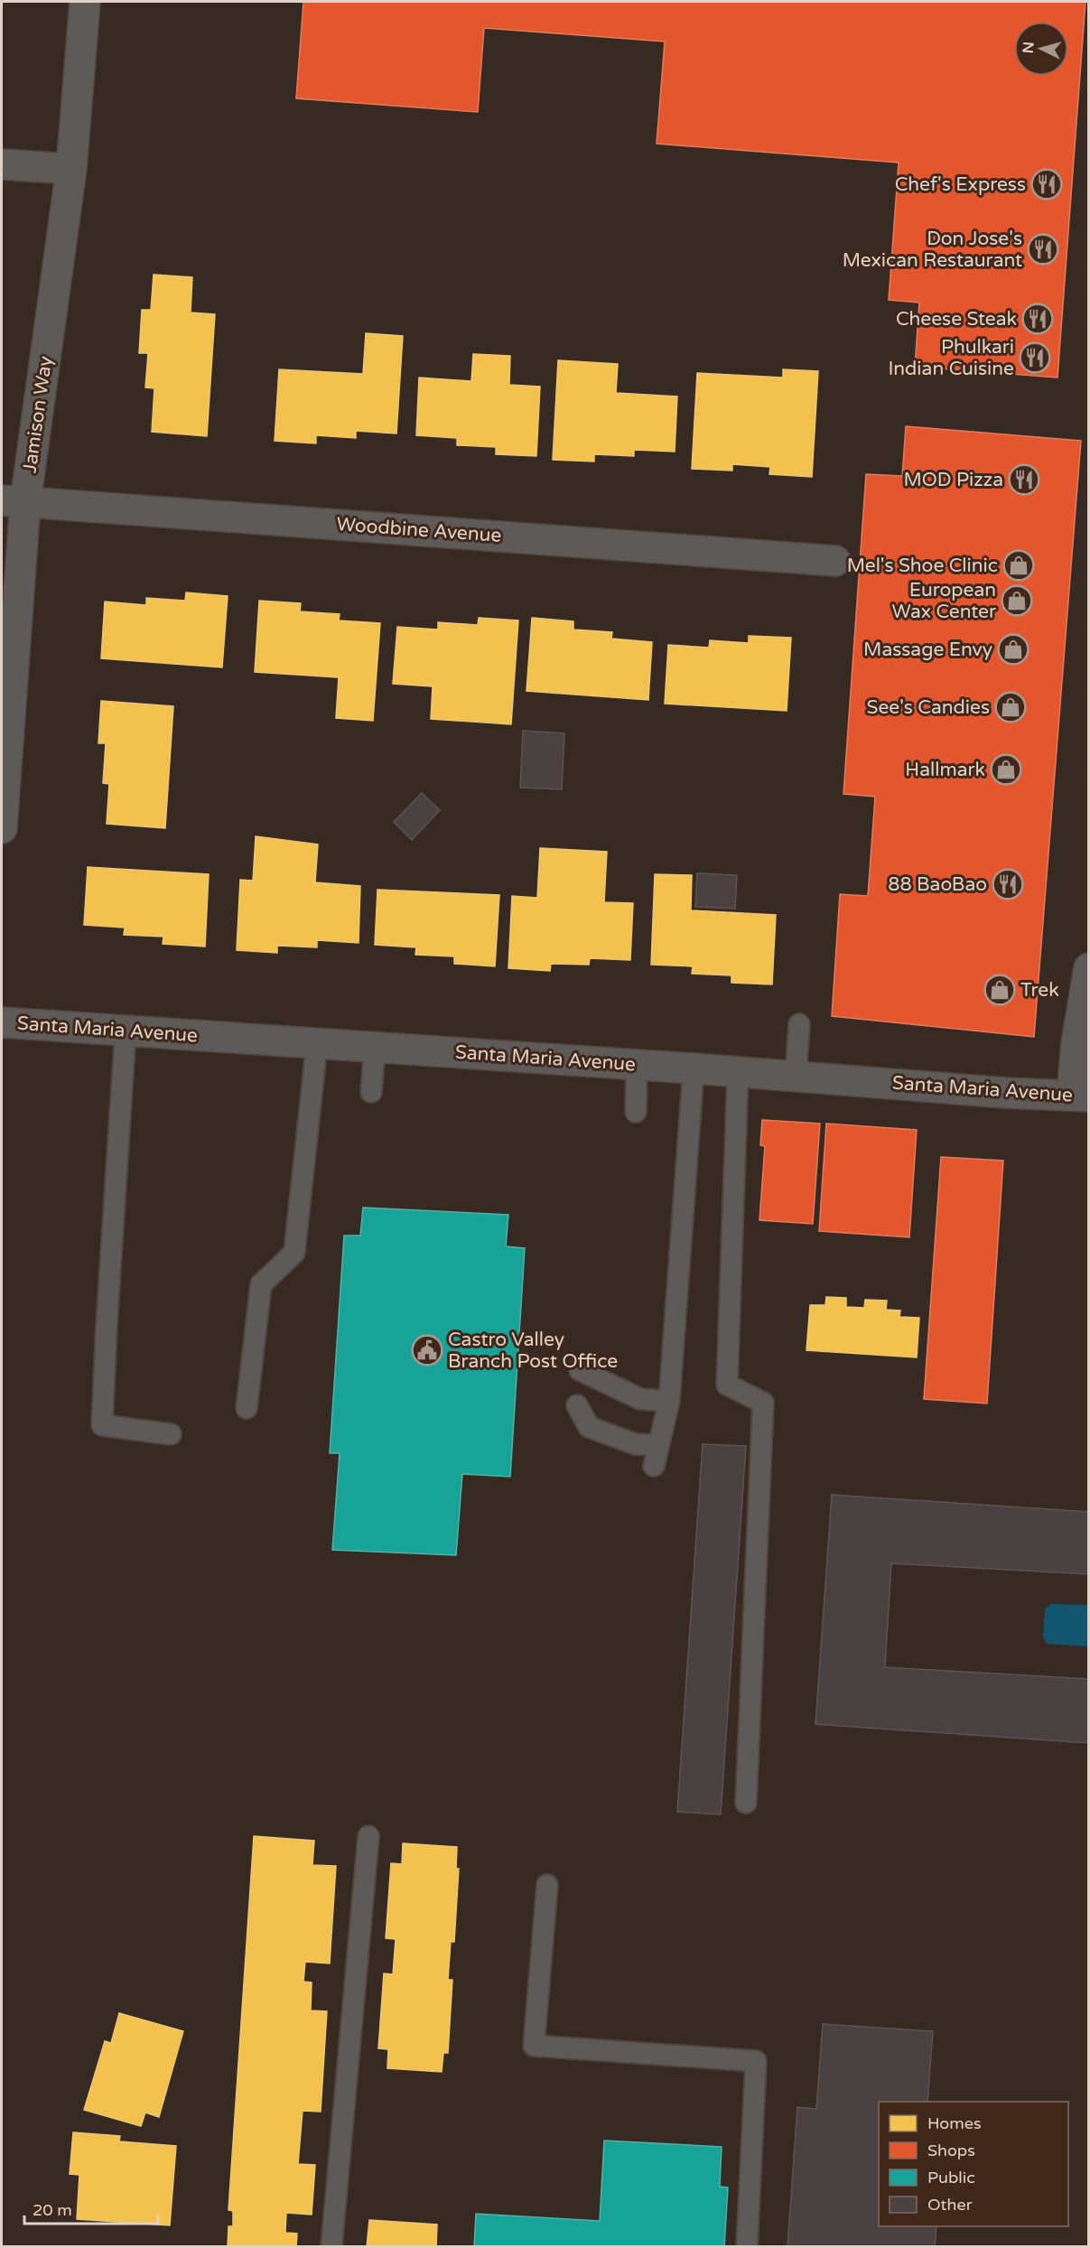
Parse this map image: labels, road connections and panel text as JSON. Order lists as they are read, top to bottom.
{
  "streets": {
    "street": ["Jamison Way", "Woodbine Avenue", "Santa Maria Avenue"]
  },
  "crossings": [
    ["Jamison Way", "Woodbine Avenue"]
  ],
  "places": {
    "restaurant": [
      "Chef's Express",
      "Don Jose's Mexican Restaurant",
      "Cheese Steak",
      "Phulkari Indian Cuisine",
      "MOD Pizza",
      "88 BaoBao"
    ],
    "shop": [
      "Mel's Shoe Clinic",
      "European Wax Center",
      "Massage Envy",
      "See's Candies",
      "Hallmark",
      "Trek"
    ],
    "public building": ["Castro Valley Branch Post Office"]
  },
  "legend": [
    "Homes",
    "Shops",
    "Public",
    "Other"
  ],
  "scale_bar": "20 m",
  "north": "left"
}
